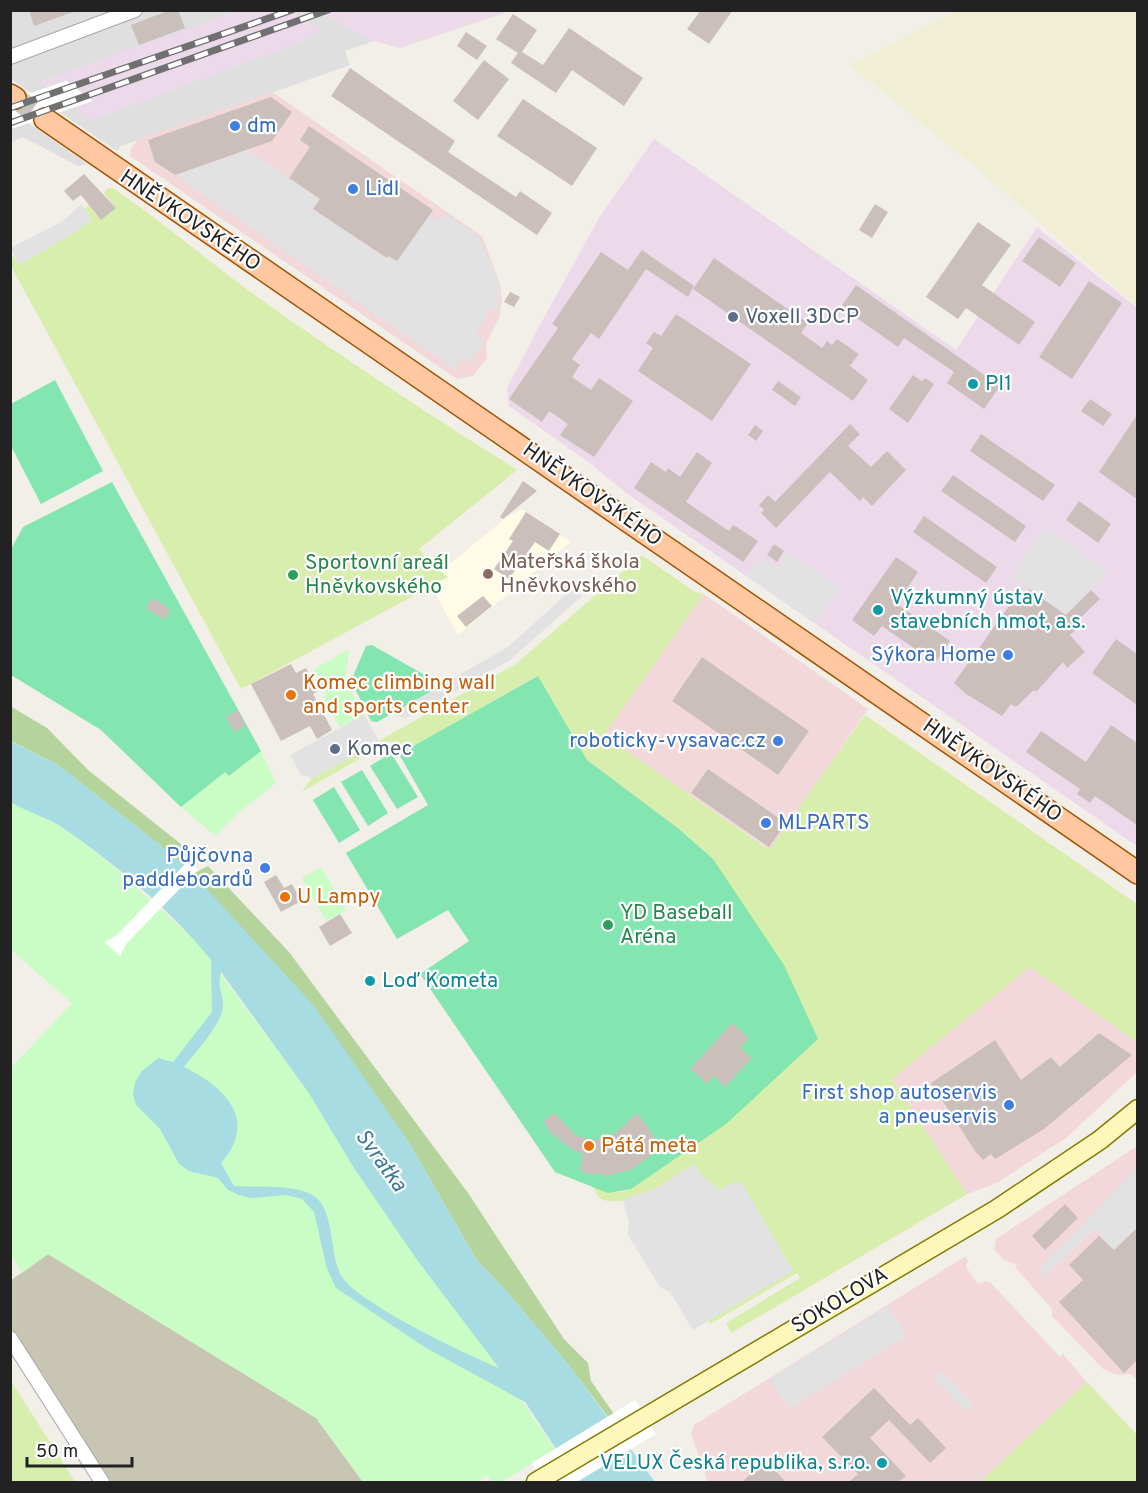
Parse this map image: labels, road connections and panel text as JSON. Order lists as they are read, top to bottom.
{
  "streets": {
    "main road": ["HNĚVKOVSKÉHO"],
    "street": ["SOKOLOVA"]
  },
  "water": ["Svratka"],
  "places": [
    "dm",
    "Lidl",
    "Voxell 3DCP",
    "PI1",
    "Mateřská škola Hněvkovského",
    "Sportovní areál Hněvkovského",
    "Výzkumný ústav stavebních hmot, a.s.",
    "Sýkora Home",
    "Komec climbing wall and sports center",
    "roboticky-vysavac.cz",
    "Komec",
    "MLPARTS",
    "Půjčovna paddleboardů",
    "U Lampy",
    "YD Baseball Aréna",
    "Loď Kometa",
    "First shop autoservis a pneuservis",
    "Pátá meta",
    "VELUX Česká republika, s.r.o."
  ],
  "scale_bar": "50 m"
}
